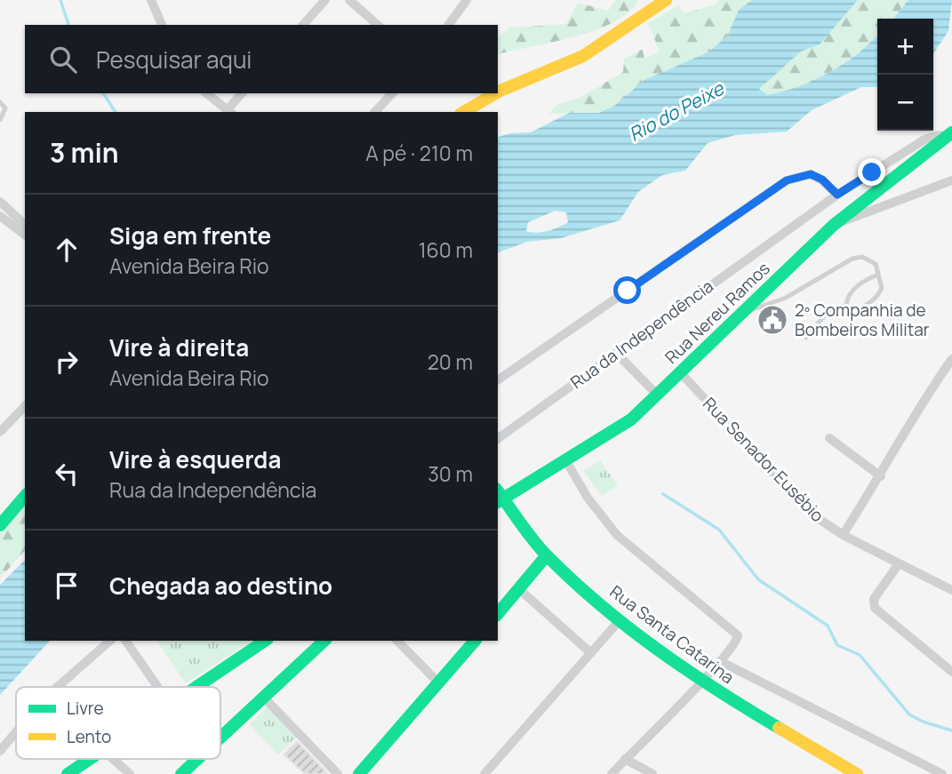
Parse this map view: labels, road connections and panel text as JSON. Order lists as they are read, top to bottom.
{
  "streets": {
    "street": [
      "Rua Nereu Ramos",
      "Rua da Independência",
      "Rua Senador Eusébio",
      "Rua Santa Catarina"
    ]
  },
  "crossings": [
    ["Rua Nereu Ramos", "Rua da Independência"],
    ["Rua Nereu Ramos", "Rua Senador Eusébio"],
    ["Rua Nereu Ramos", "Rua Santa Catarina"]
  ],
  "water": ["Rio do Peixe"],
  "places": {
    "public building": ["2º Companhia de Bombeiros Militar"]
  },
  "legend": ["Livre", "Lento"],
  "page": {
    "map_buttons": ["+", "−"],
    "search": "Pesquisar aqui",
    "heading": ["3 min", "A pé · 210 m"],
    "list": [
      ["Siga em frente", "Avenida Beira Rio", "160 m"],
      ["Vire à direita", "Avenida Beira Rio", "20 m"],
      ["Vire à esquerda", "Rua da Independência", "30 m"],
      "Chegada ao destino"
    ]
  }
}
